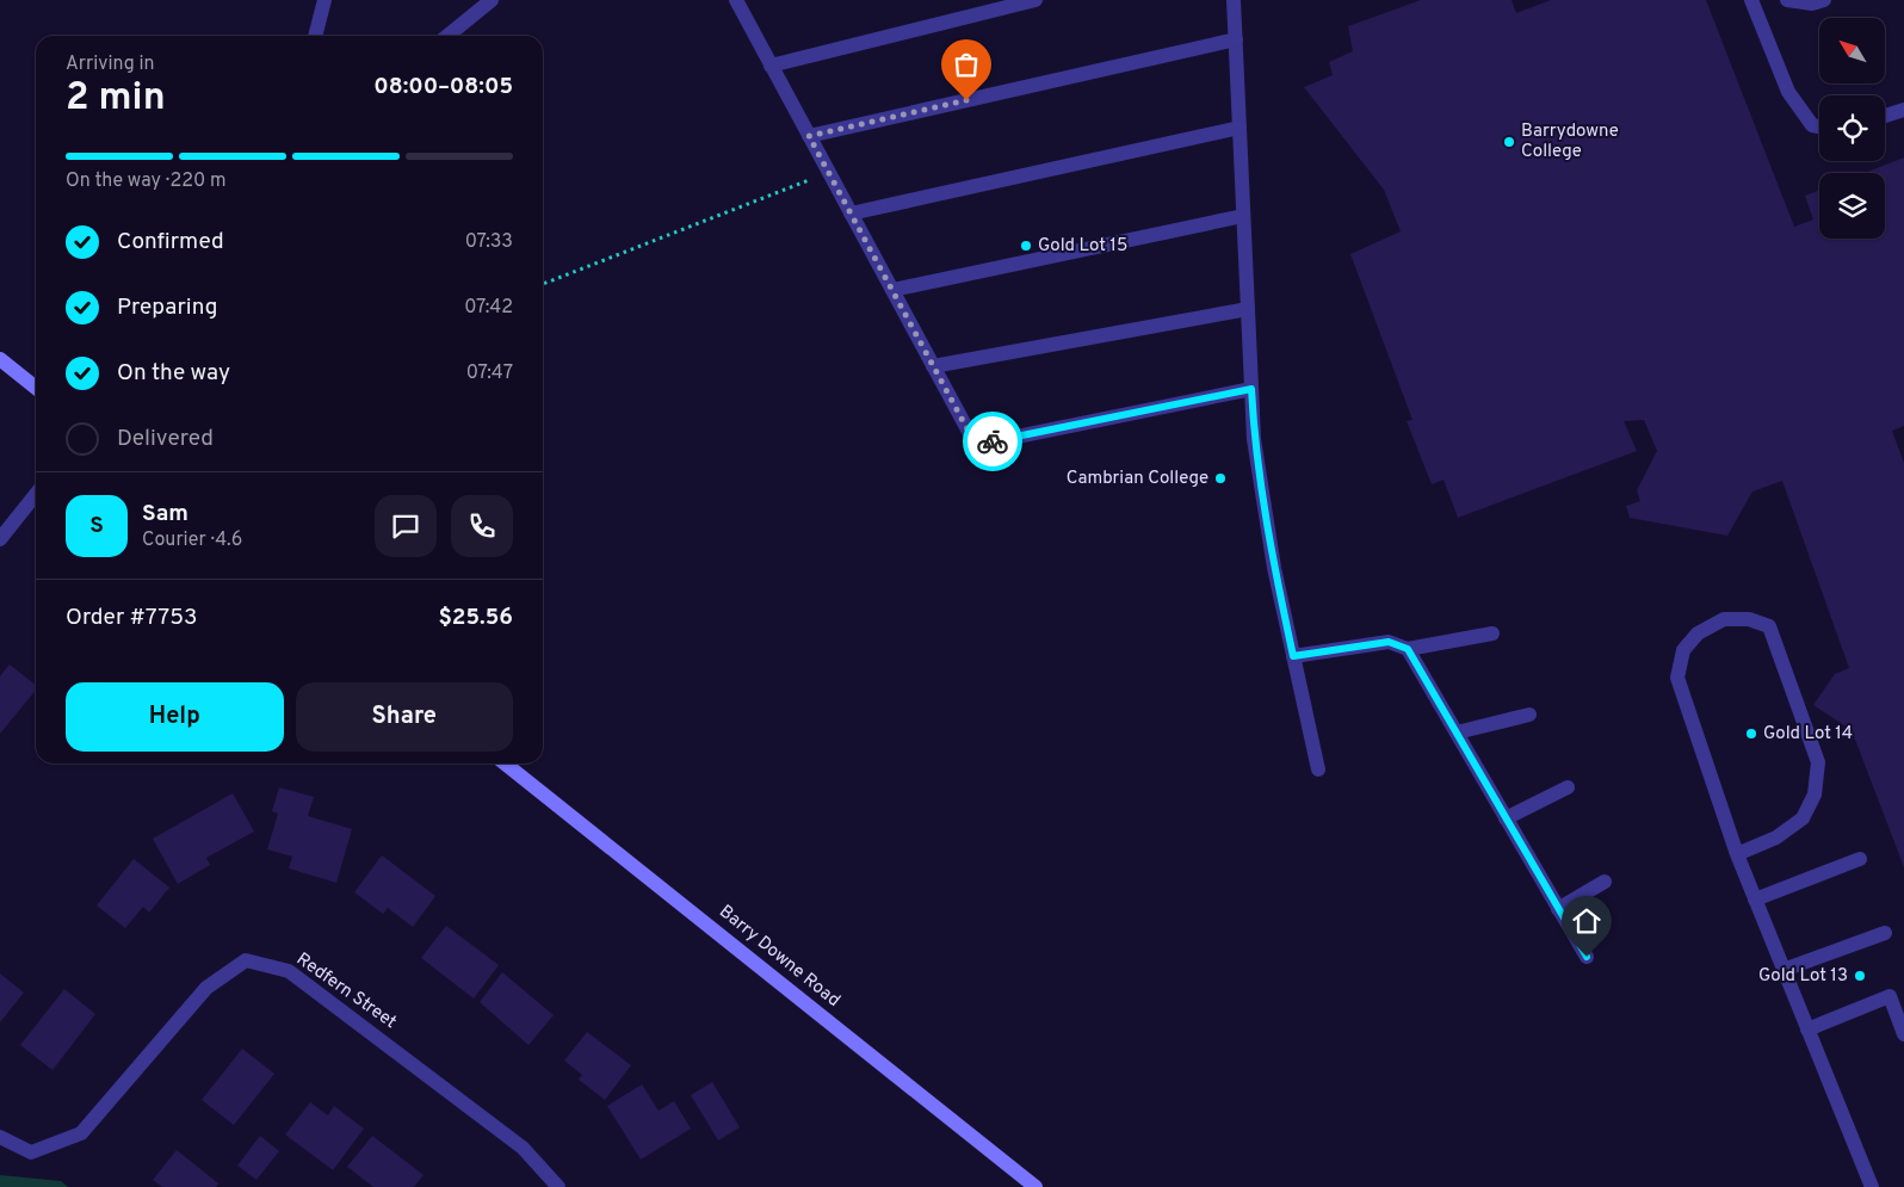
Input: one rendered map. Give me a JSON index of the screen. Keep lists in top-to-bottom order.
{
  "streets": {
    "main road": ["Barry Downe Road"],
    "street": ["Redfern Street"]
  },
  "places": [
    "Barrydowne College",
    "Gold Lot 15",
    "Cambrian College",
    "Gold Lot 14",
    "Gold Lot 13"
  ],
  "north": "top left",
  "page": {
    "heading": ["2 min", "Arriving in", "08:00–08:05"],
    "panel": [
      "Sam",
      "Courier · 4.6",
      "Order #7753",
      "$25.56"
    ],
    "bar": "On the way · 220 m",
    "list": [
      ["Confirmed", "07:33"],
      ["Preparing", "07:42"],
      ["On the way", "07:47"],
      "Delivered"
    ],
    "round": "S",
    "buttons": ["Help", "Share"]
  }
}
